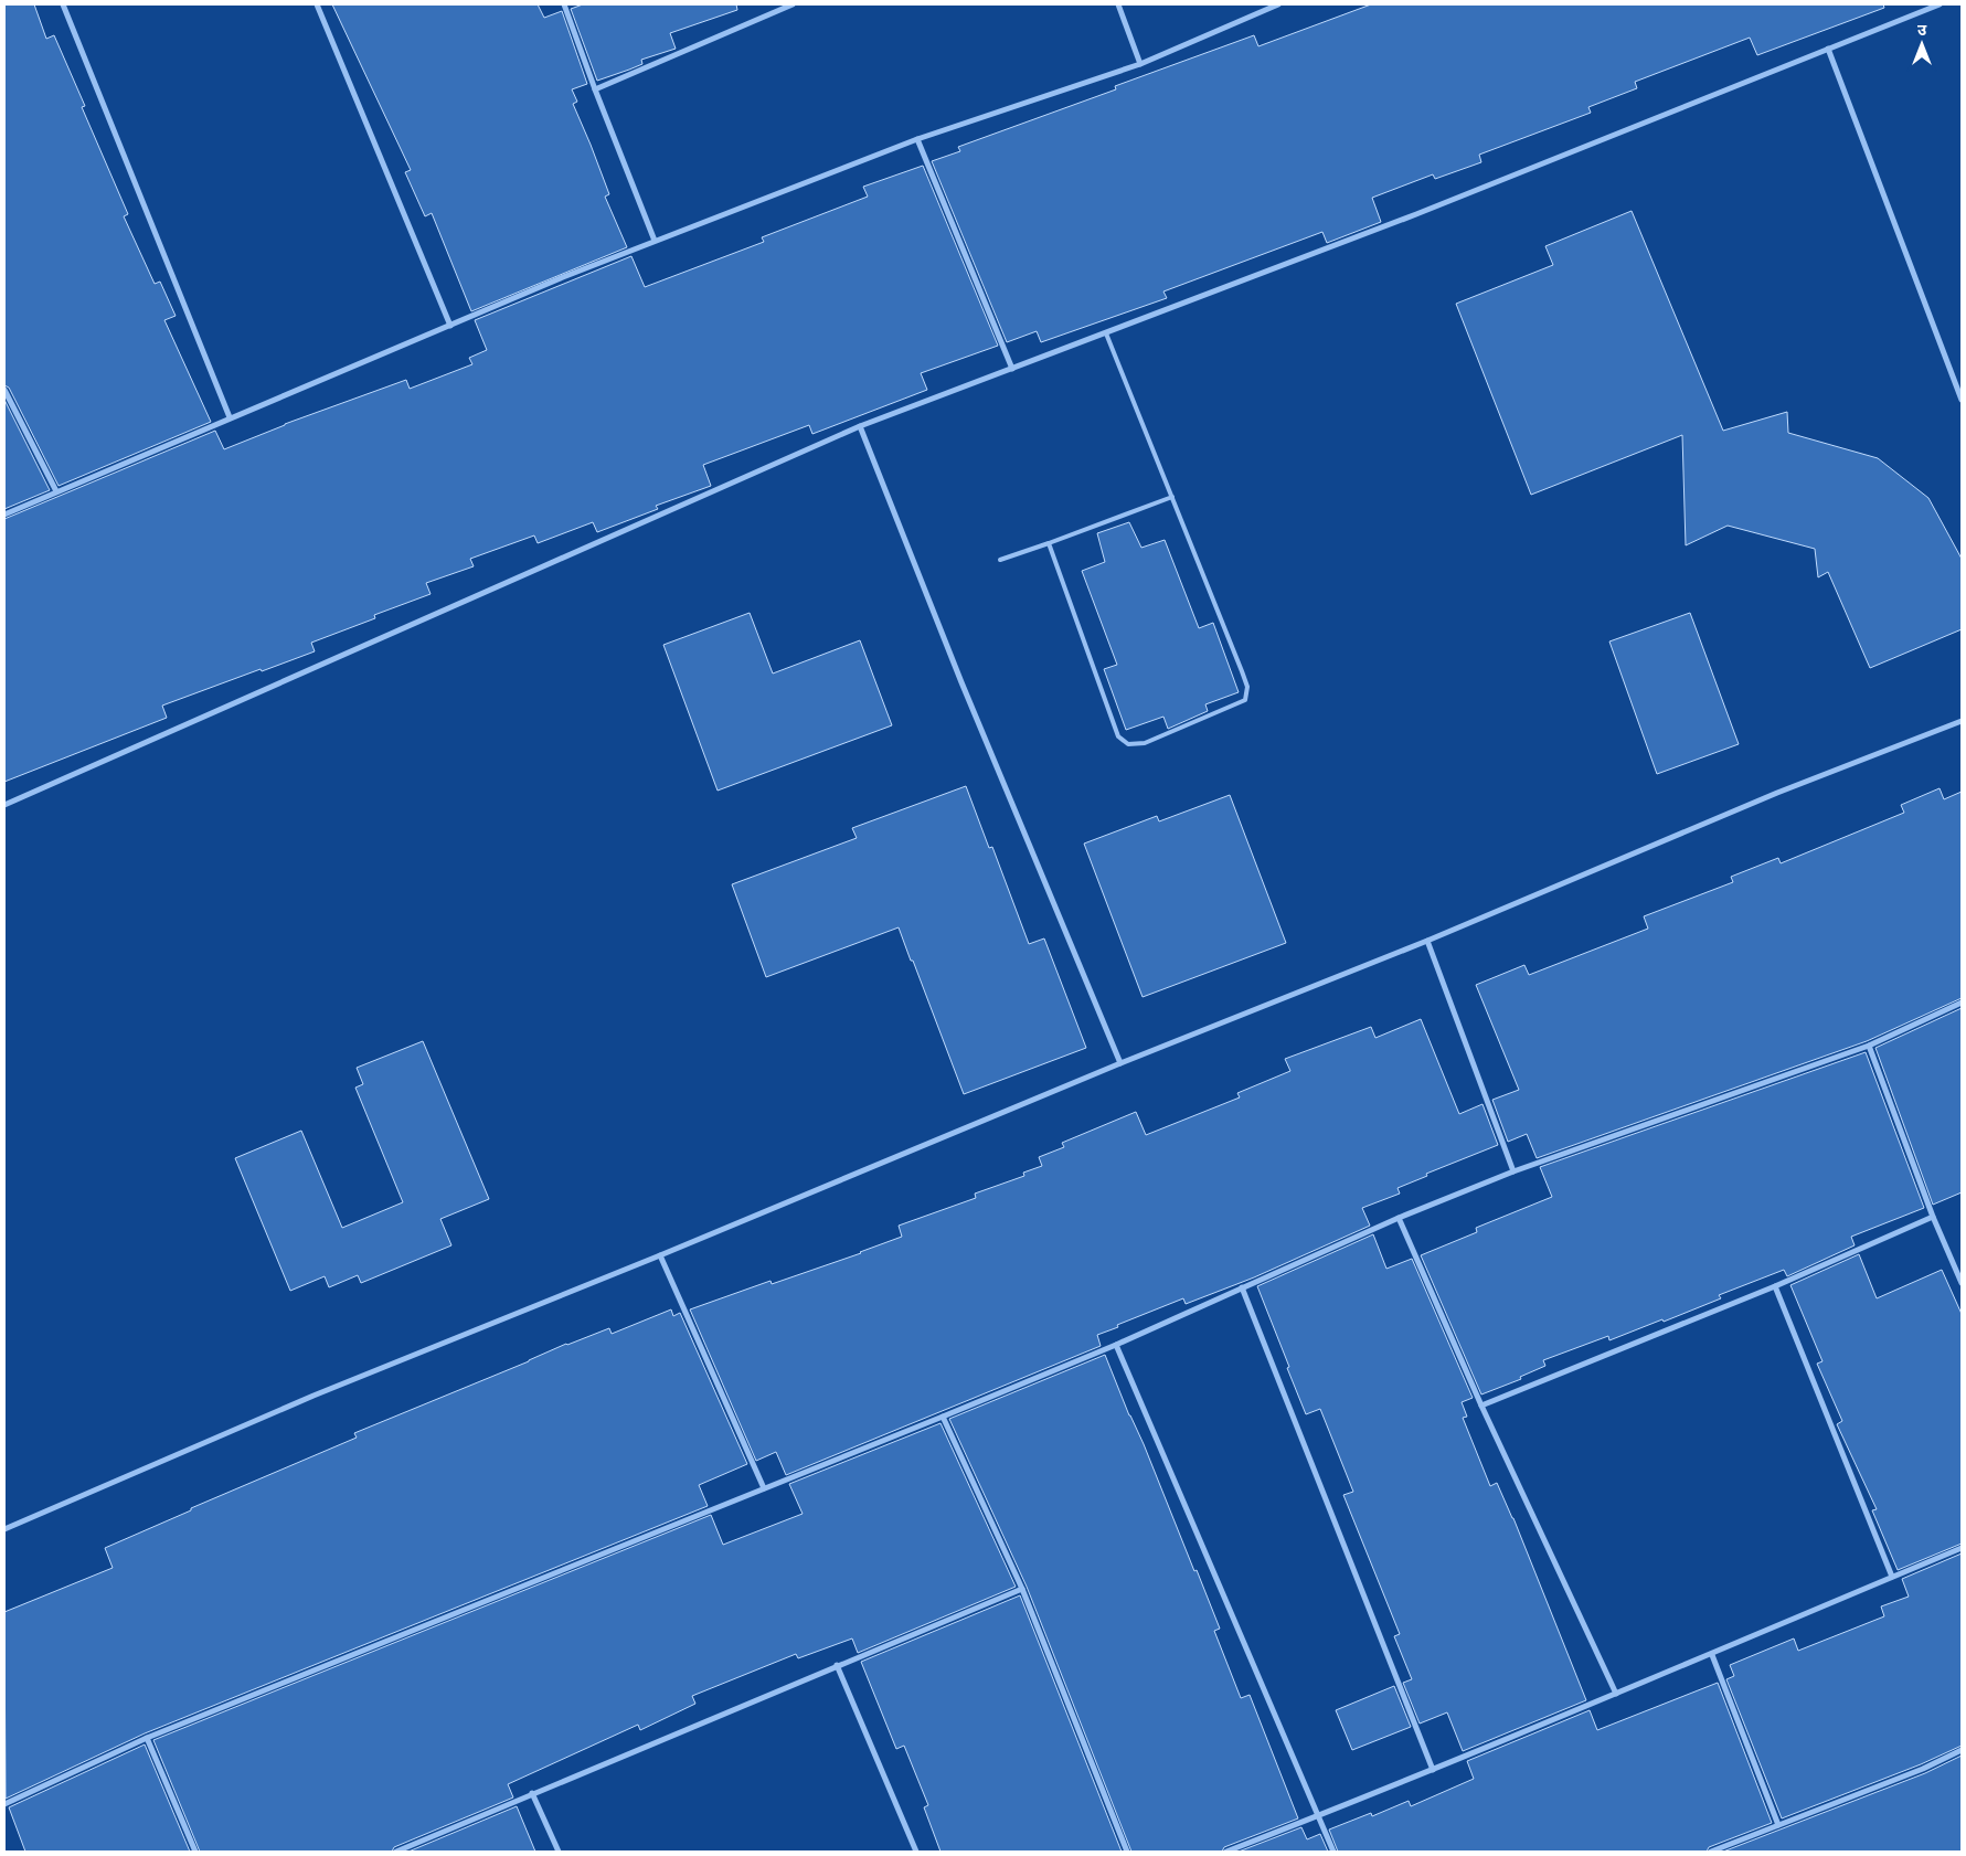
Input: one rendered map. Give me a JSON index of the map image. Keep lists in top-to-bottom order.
{
  "north": "top"
}
